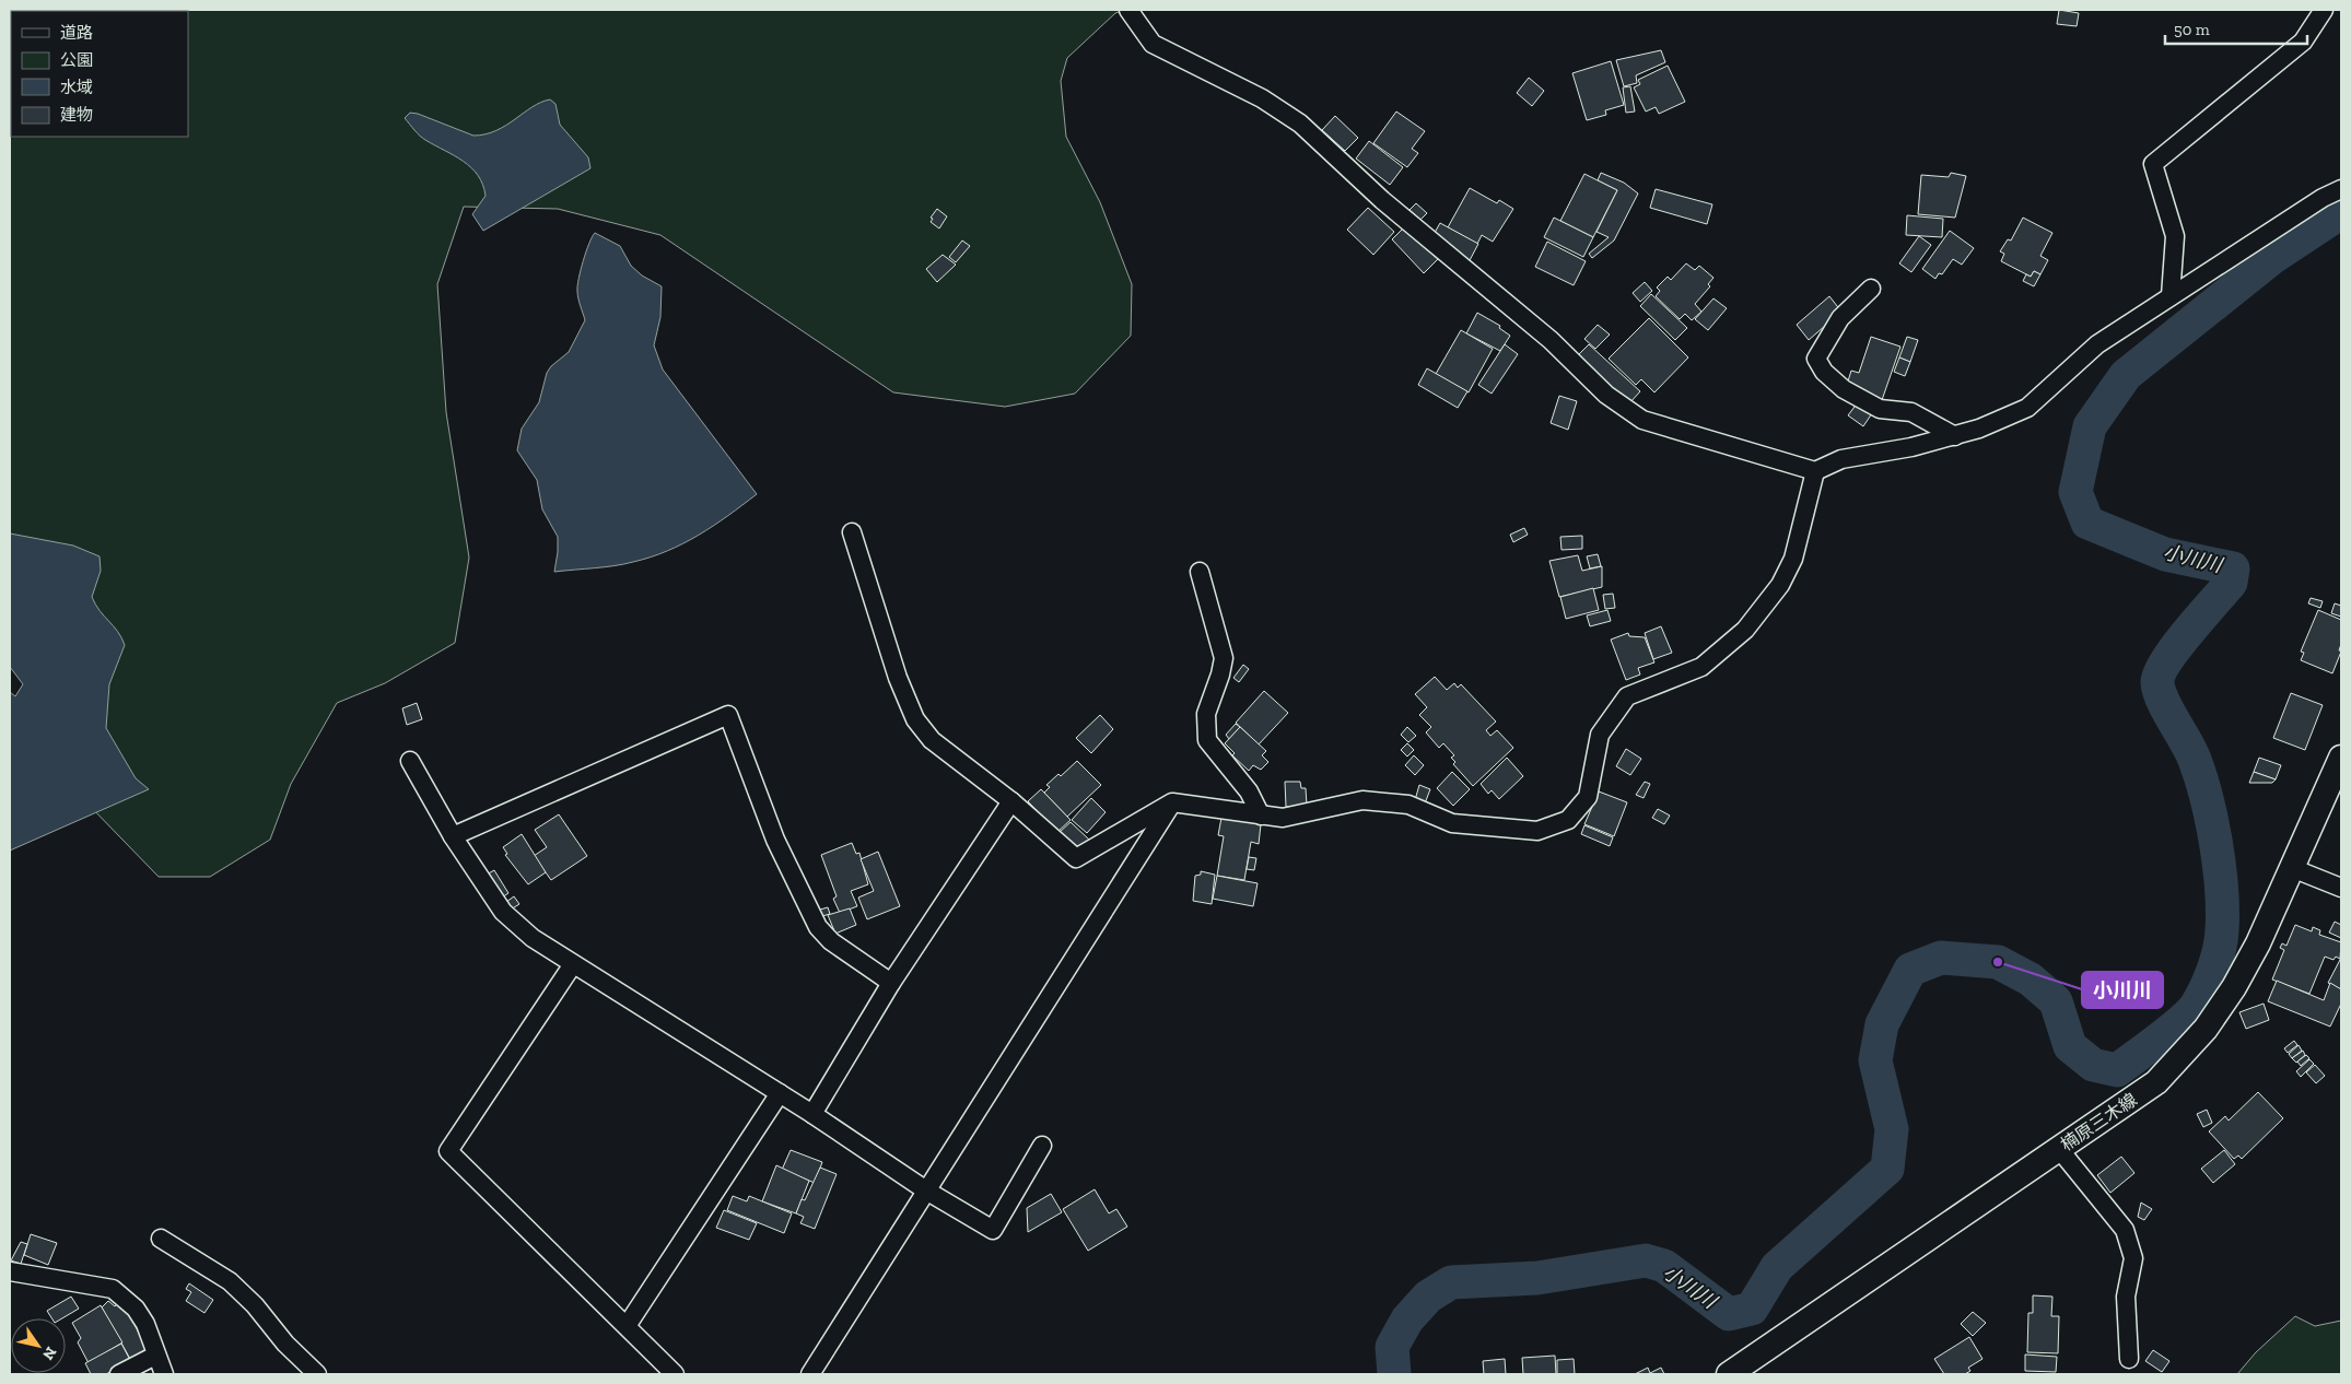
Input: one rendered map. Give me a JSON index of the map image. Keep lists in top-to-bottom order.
{
  "streets": {
    "main road": ["楠原三木線"]
  },
  "water": ["小川川"],
  "places": ["小川川"],
  "legend": [
    "道路",
    "公園",
    "水域",
    "建物"
  ],
  "scale_bar": "50 m",
  "north": "bottom right"
}
